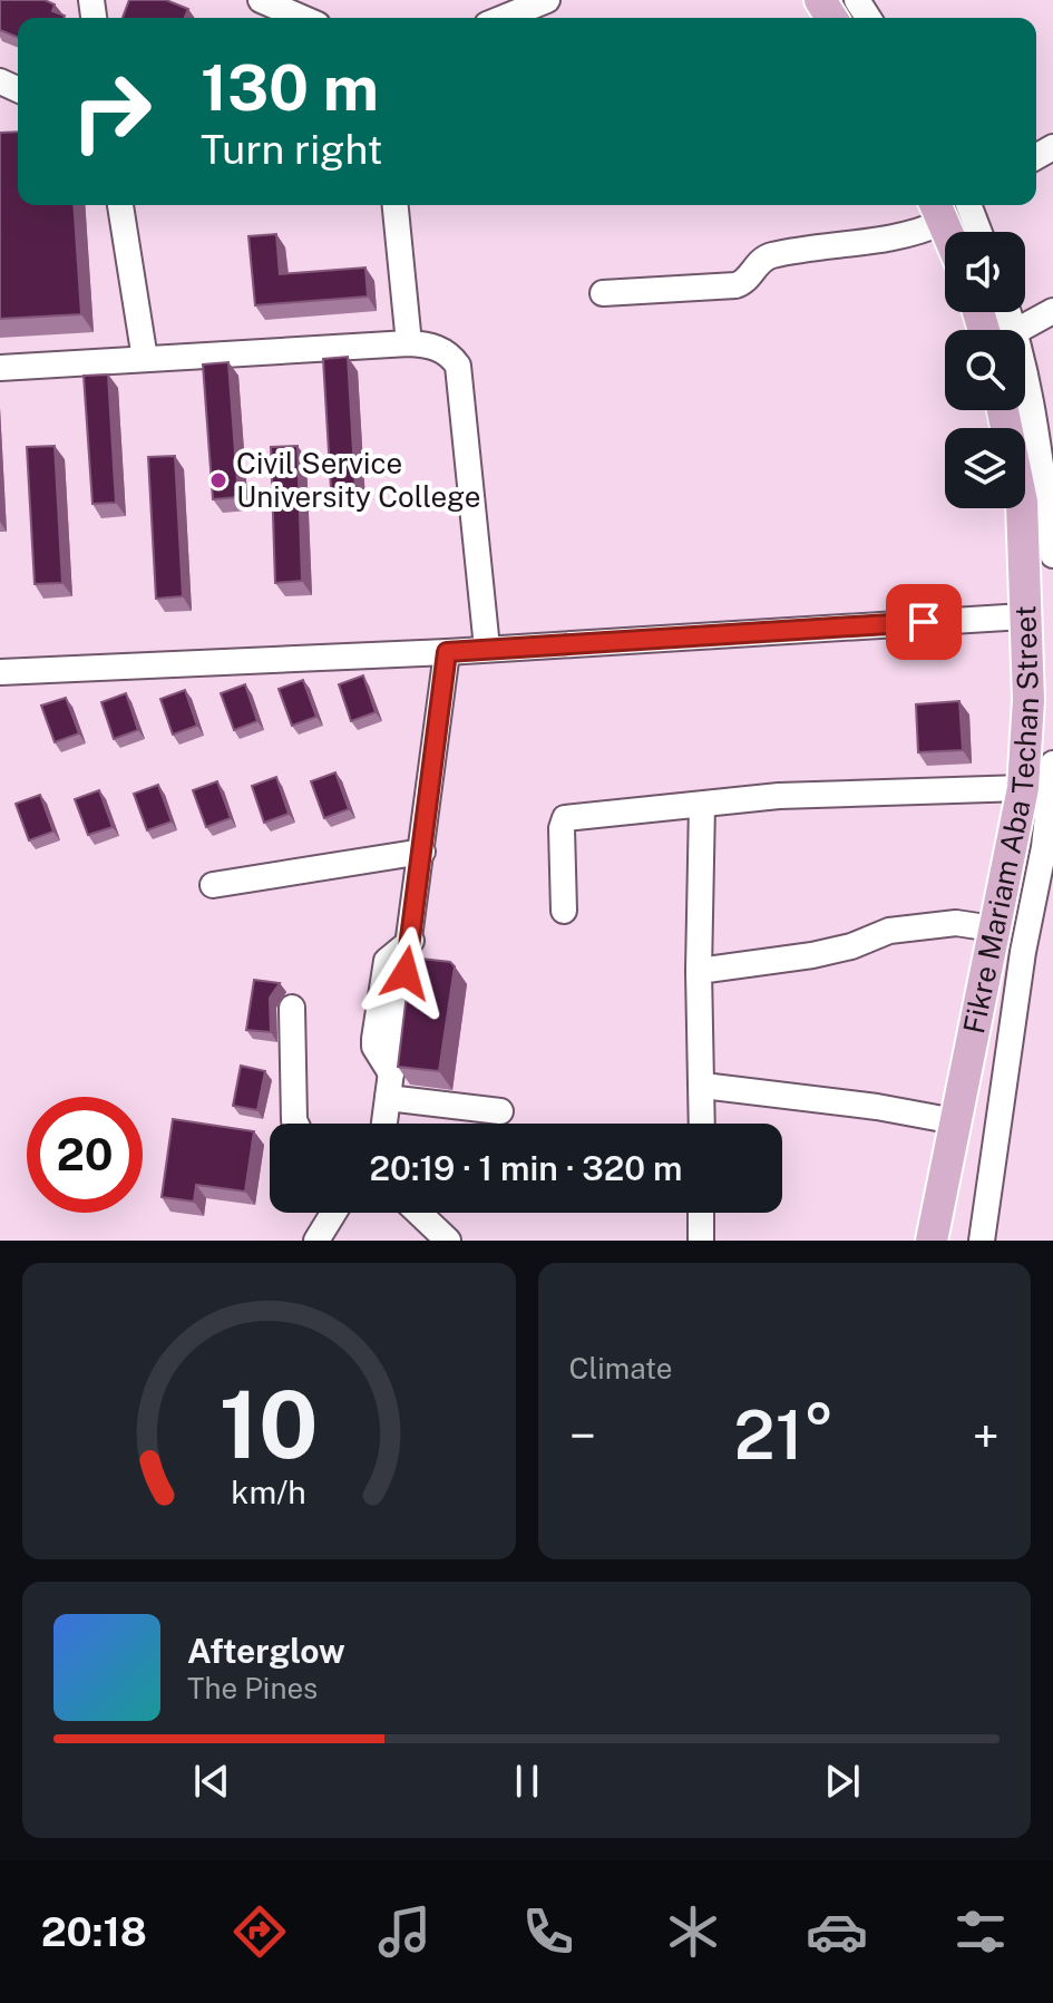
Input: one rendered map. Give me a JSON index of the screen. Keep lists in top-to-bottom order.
{
  "streets": {
    "main road": ["Fikre Mariam Aba Techan Street"]
  },
  "places": ["Civil Service University College"],
  "page": {
    "turn": ["130 m", "Turn right"],
    "limit": "20",
    "trip": "20:19 · 1 min · 320 m",
    "tile": "Climate",
    "heat": ["−", "21°", "+"],
    "song": ["Afterglow", "The Pines"],
    "tabs": "20:18",
    "gauge": ["10", "km/h"]
  }
}
